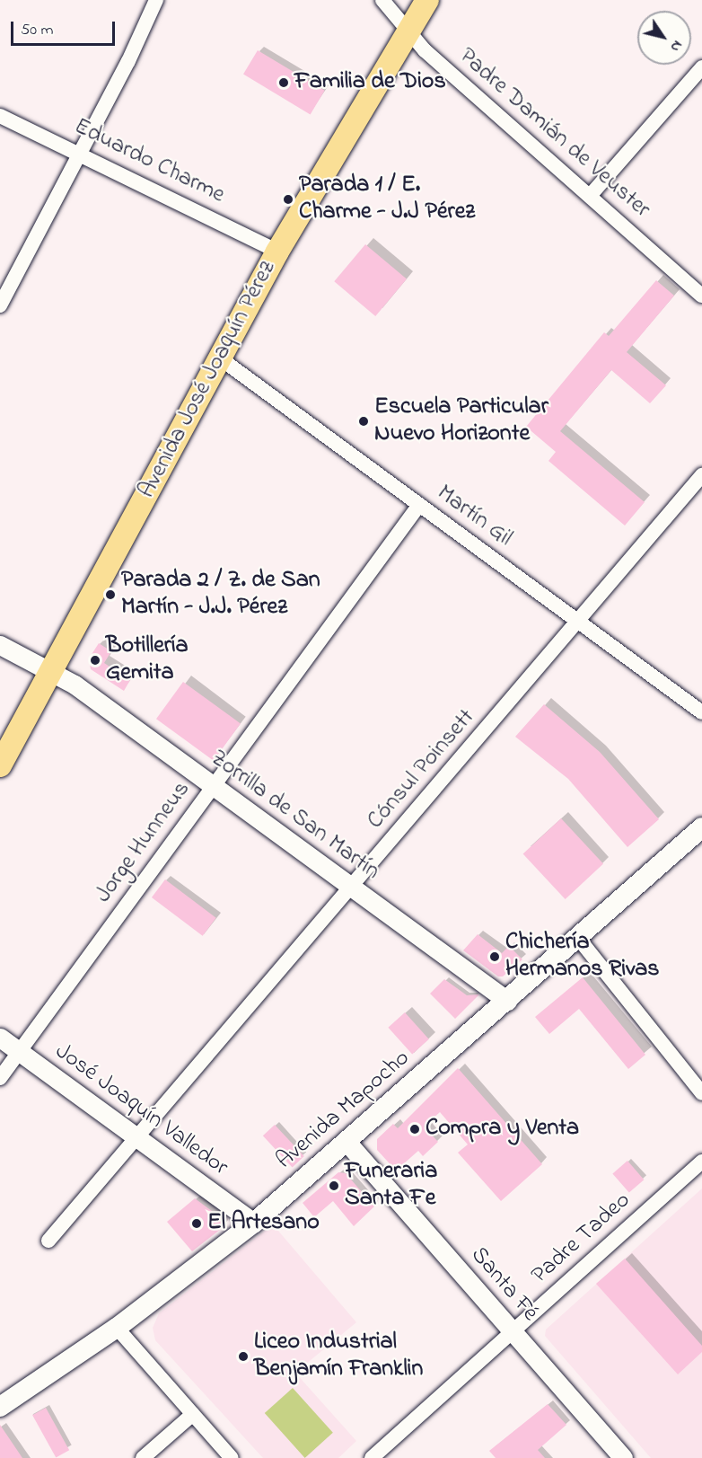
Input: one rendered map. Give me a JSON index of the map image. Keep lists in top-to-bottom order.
{
  "streets": {
    "main road": ["Avenida José Joaquín Pérez", "Avenida Mapocho"],
    "street": [
      "Padre Damián de Veuster",
      "Eduardo Charme",
      "Martín Gil",
      "Cónsul Poinsett",
      "Zorrilla de San Martín",
      "Jorge Hunneus",
      "José Joaquín Valledor",
      "Padre Tadeo",
      "Santa Fé"
    ]
  },
  "crossings": [
    ["Padre Damián de Veuster", "Avenida José Joaquín Pérez"],
    ["Eduardo Charme", "Avenida José Joaquín Pérez"],
    ["Avenida José Joaquín Pérez", "Martín Gil"],
    ["Avenida José Joaquín Pérez", "Zorrilla de San Martín"],
    ["Martín Gil", "Cónsul Poinsett"],
    ["Martín Gil", "Jorge Hunneus"],
    ["Cónsul Poinsett", "Zorrilla de San Martín"],
    ["Cónsul Poinsett", "José Joaquín Valledor"],
    ["Zorrilla de San Martín", "Jorge Hunneus"],
    ["Zorrilla de San Martín", "Avenida Mapocho"],
    ["Jorge Hunneus", "José Joaquín Valledor"],
    ["José Joaquín Valledor", "Avenida Mapocho"],
    ["Avenida Mapocho", "Santa Fé"],
    ["Padre Tadeo", "Santa Fé"]
  ],
  "places": [
    "Familia de Dios",
    "Parada 1 / E. Charme - J.J Pérez",
    "Escuela Particular Nuevo Horizonte",
    "Parada 2 / Z. de San Martín - J.J. Pérez",
    "Botillería Gemita",
    "Chichería Hermanos Rivas",
    "Compra y Venta",
    "Funeraria Santa Fe",
    "El Artesano",
    "Liceo Industrial Benjamín Franklin"
  ],
  "scale_bar": "50 m",
  "north": "bottom right"
}
